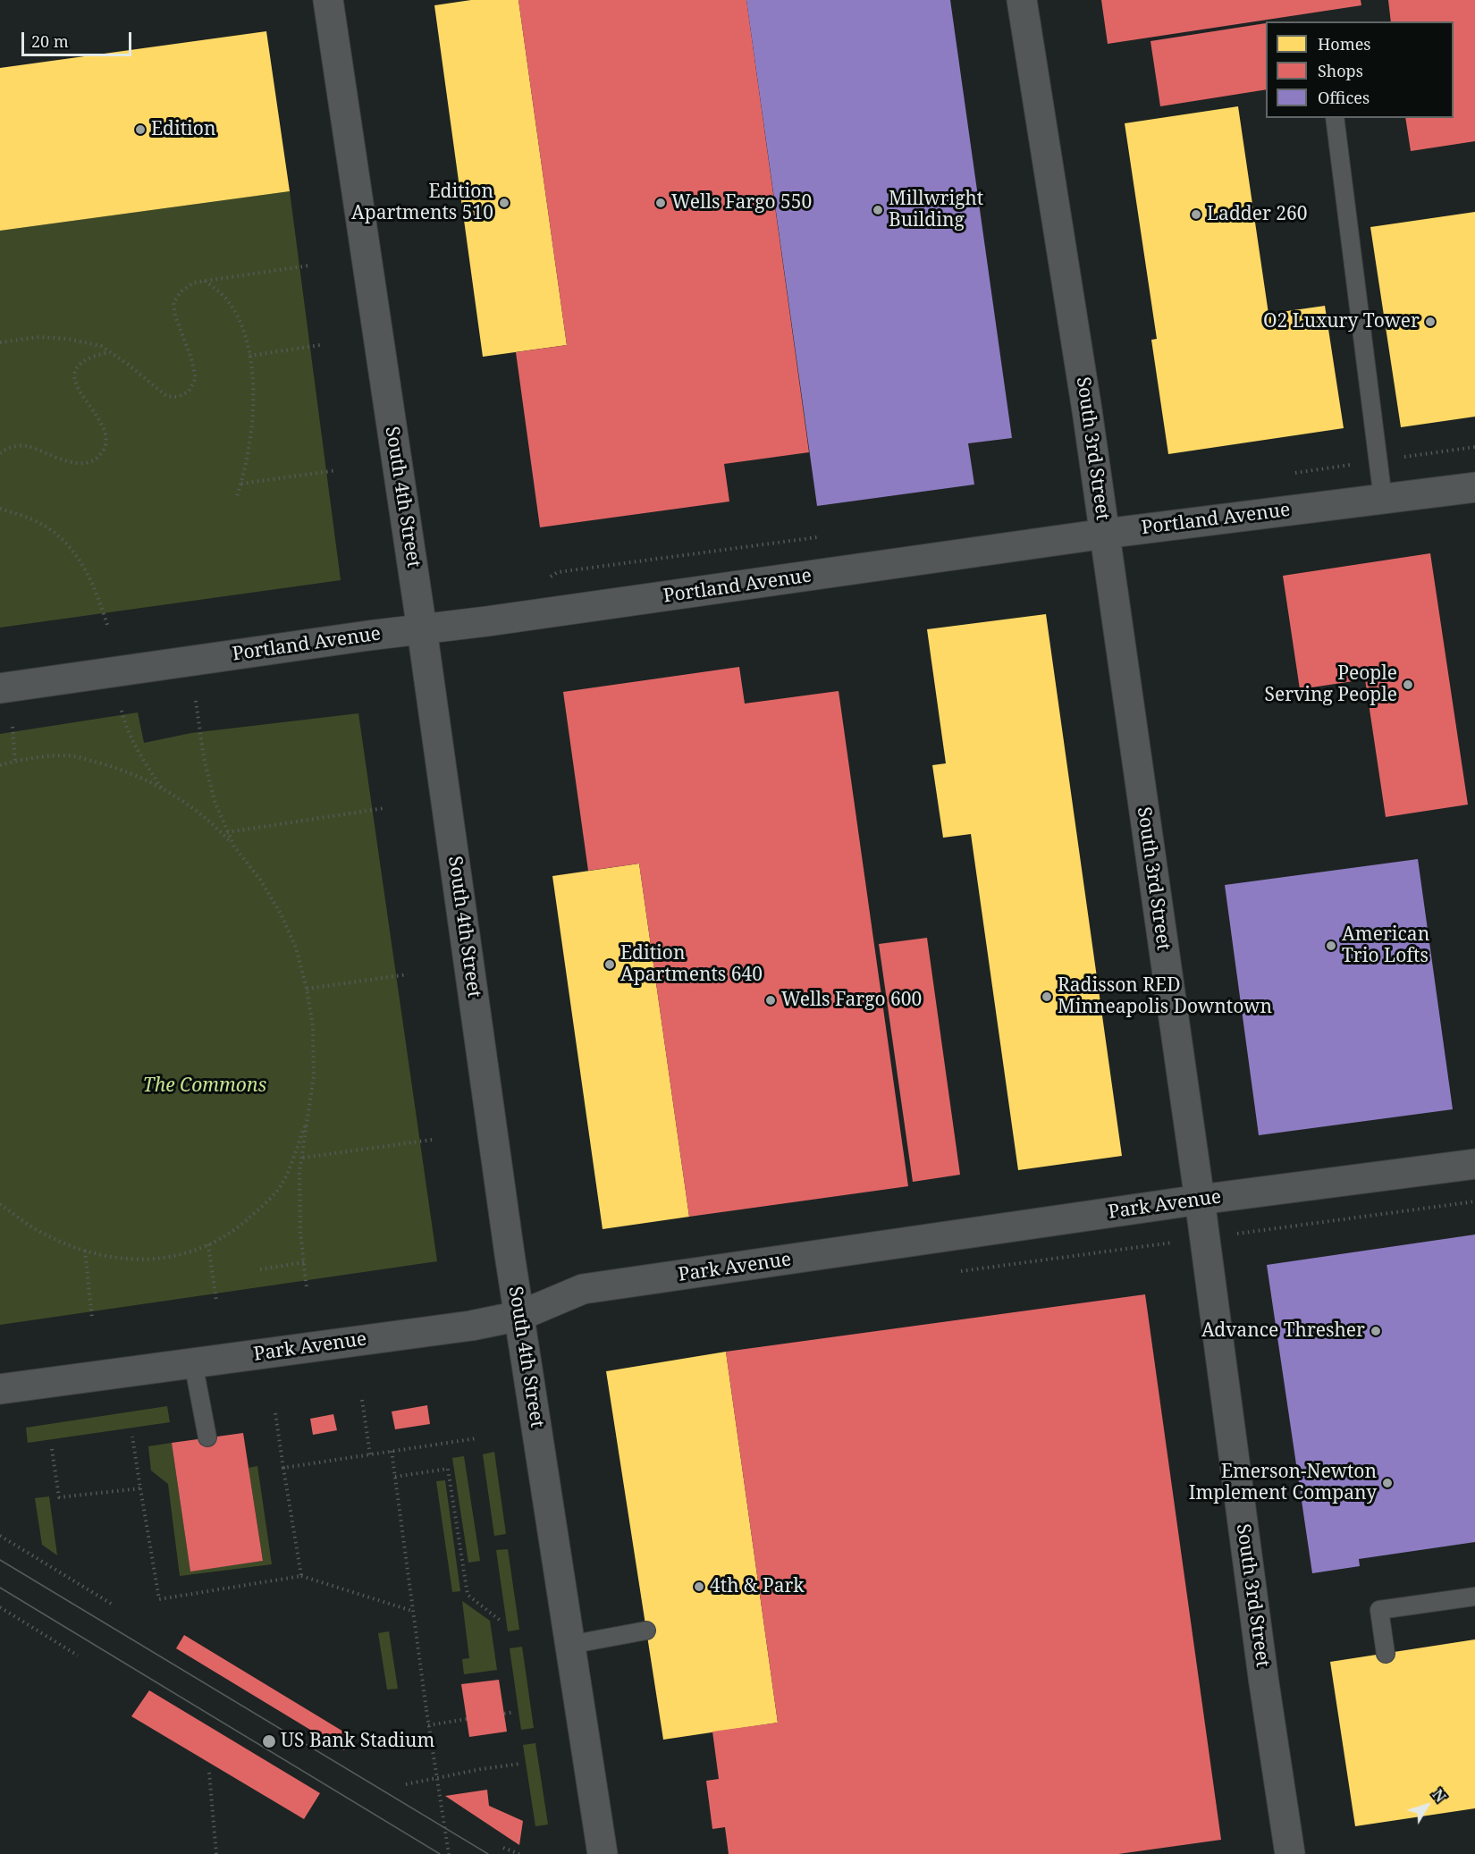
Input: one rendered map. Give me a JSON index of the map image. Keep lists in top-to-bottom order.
{
  "streets": {
    "main road": [
      "South 3rd Street",
      "South 4th Street",
      "Portland Avenue",
      "Park Avenue"
    ]
  },
  "crossings": [
    ["South 3rd Street", "Portland Avenue"],
    ["South 3rd Street", "Park Avenue"],
    ["South 4th Street", "Portland Avenue"],
    ["South 4th Street", "Park Avenue"]
  ],
  "parks": ["The Commons"],
  "places": [
    "Edition",
    "Edition Apartments 510",
    "Wells Fargo 550",
    "Millwright Building",
    "Ladder 260",
    "O2 Luxury Tower",
    "People Serving People",
    "American Trio Lofts",
    "Edition Apartments 640",
    "Radisson RED Minneapolis Downtown",
    "Wells Fargo 600",
    "Advance Thresher",
    "Emerson-Newton Implement Company",
    "4th & Park",
    "US Bank Stadium"
  ],
  "legend": ["Homes", "Shops", "Offices"],
  "scale_bar": "20 m",
  "north": "top right"
}
